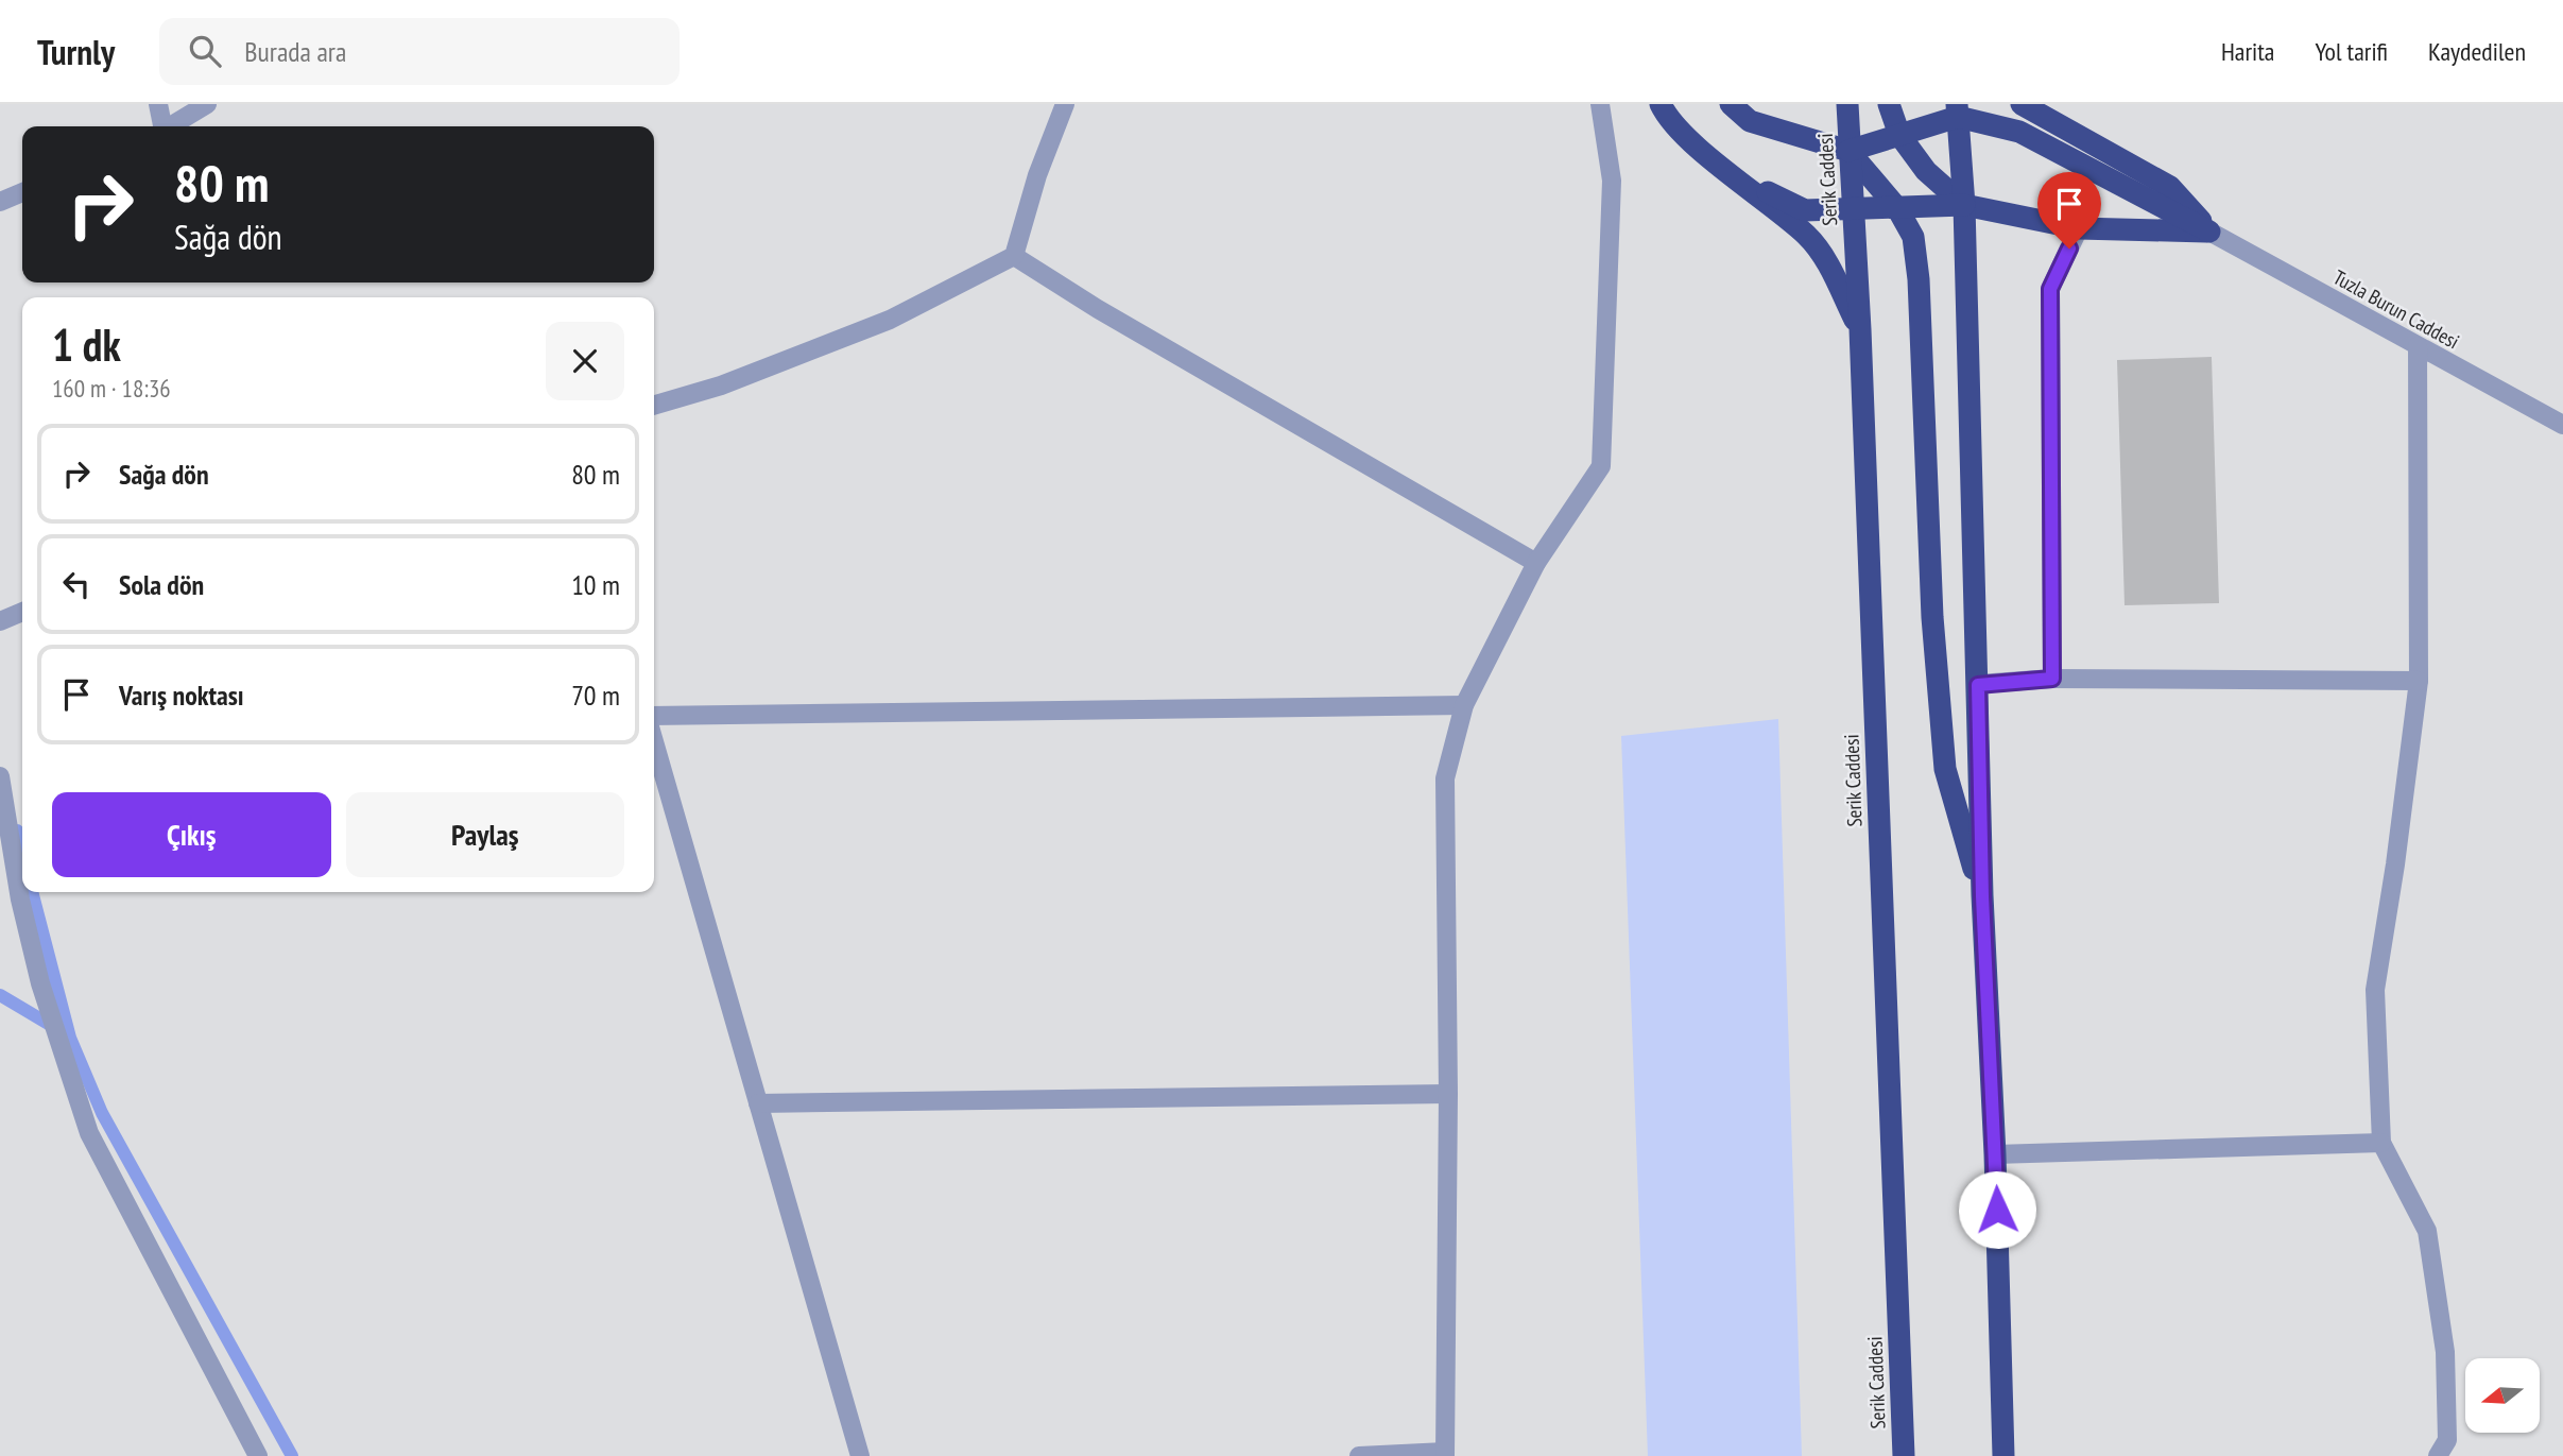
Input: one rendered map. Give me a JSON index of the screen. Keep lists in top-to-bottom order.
{
  "streets": {
    "highway": ["Serik Caddesi"],
    "street": ["Tuzla Burun Caddesi"]
  },
  "north": "left",
  "page": {
    "header": "Turnly",
    "search": "Burada ara",
    "nav": ["Harita", "Yol tarifi", "Kaydedilen"],
    "turn": ["80 m", "Sağa dön"],
    "heading": ["1 dk", "160 m · 18:36"],
    "list": [
      {
        "name": "Sağa dön",
        "value": "80 m"
      },
      {
        "name": "Sola dön",
        "value": "10 m"
      },
      {
        "name": "Varış noktası",
        "value": "70 m"
      }
    ],
    "buttons": ["Çıkış", "Paylaş"]
  }
}
